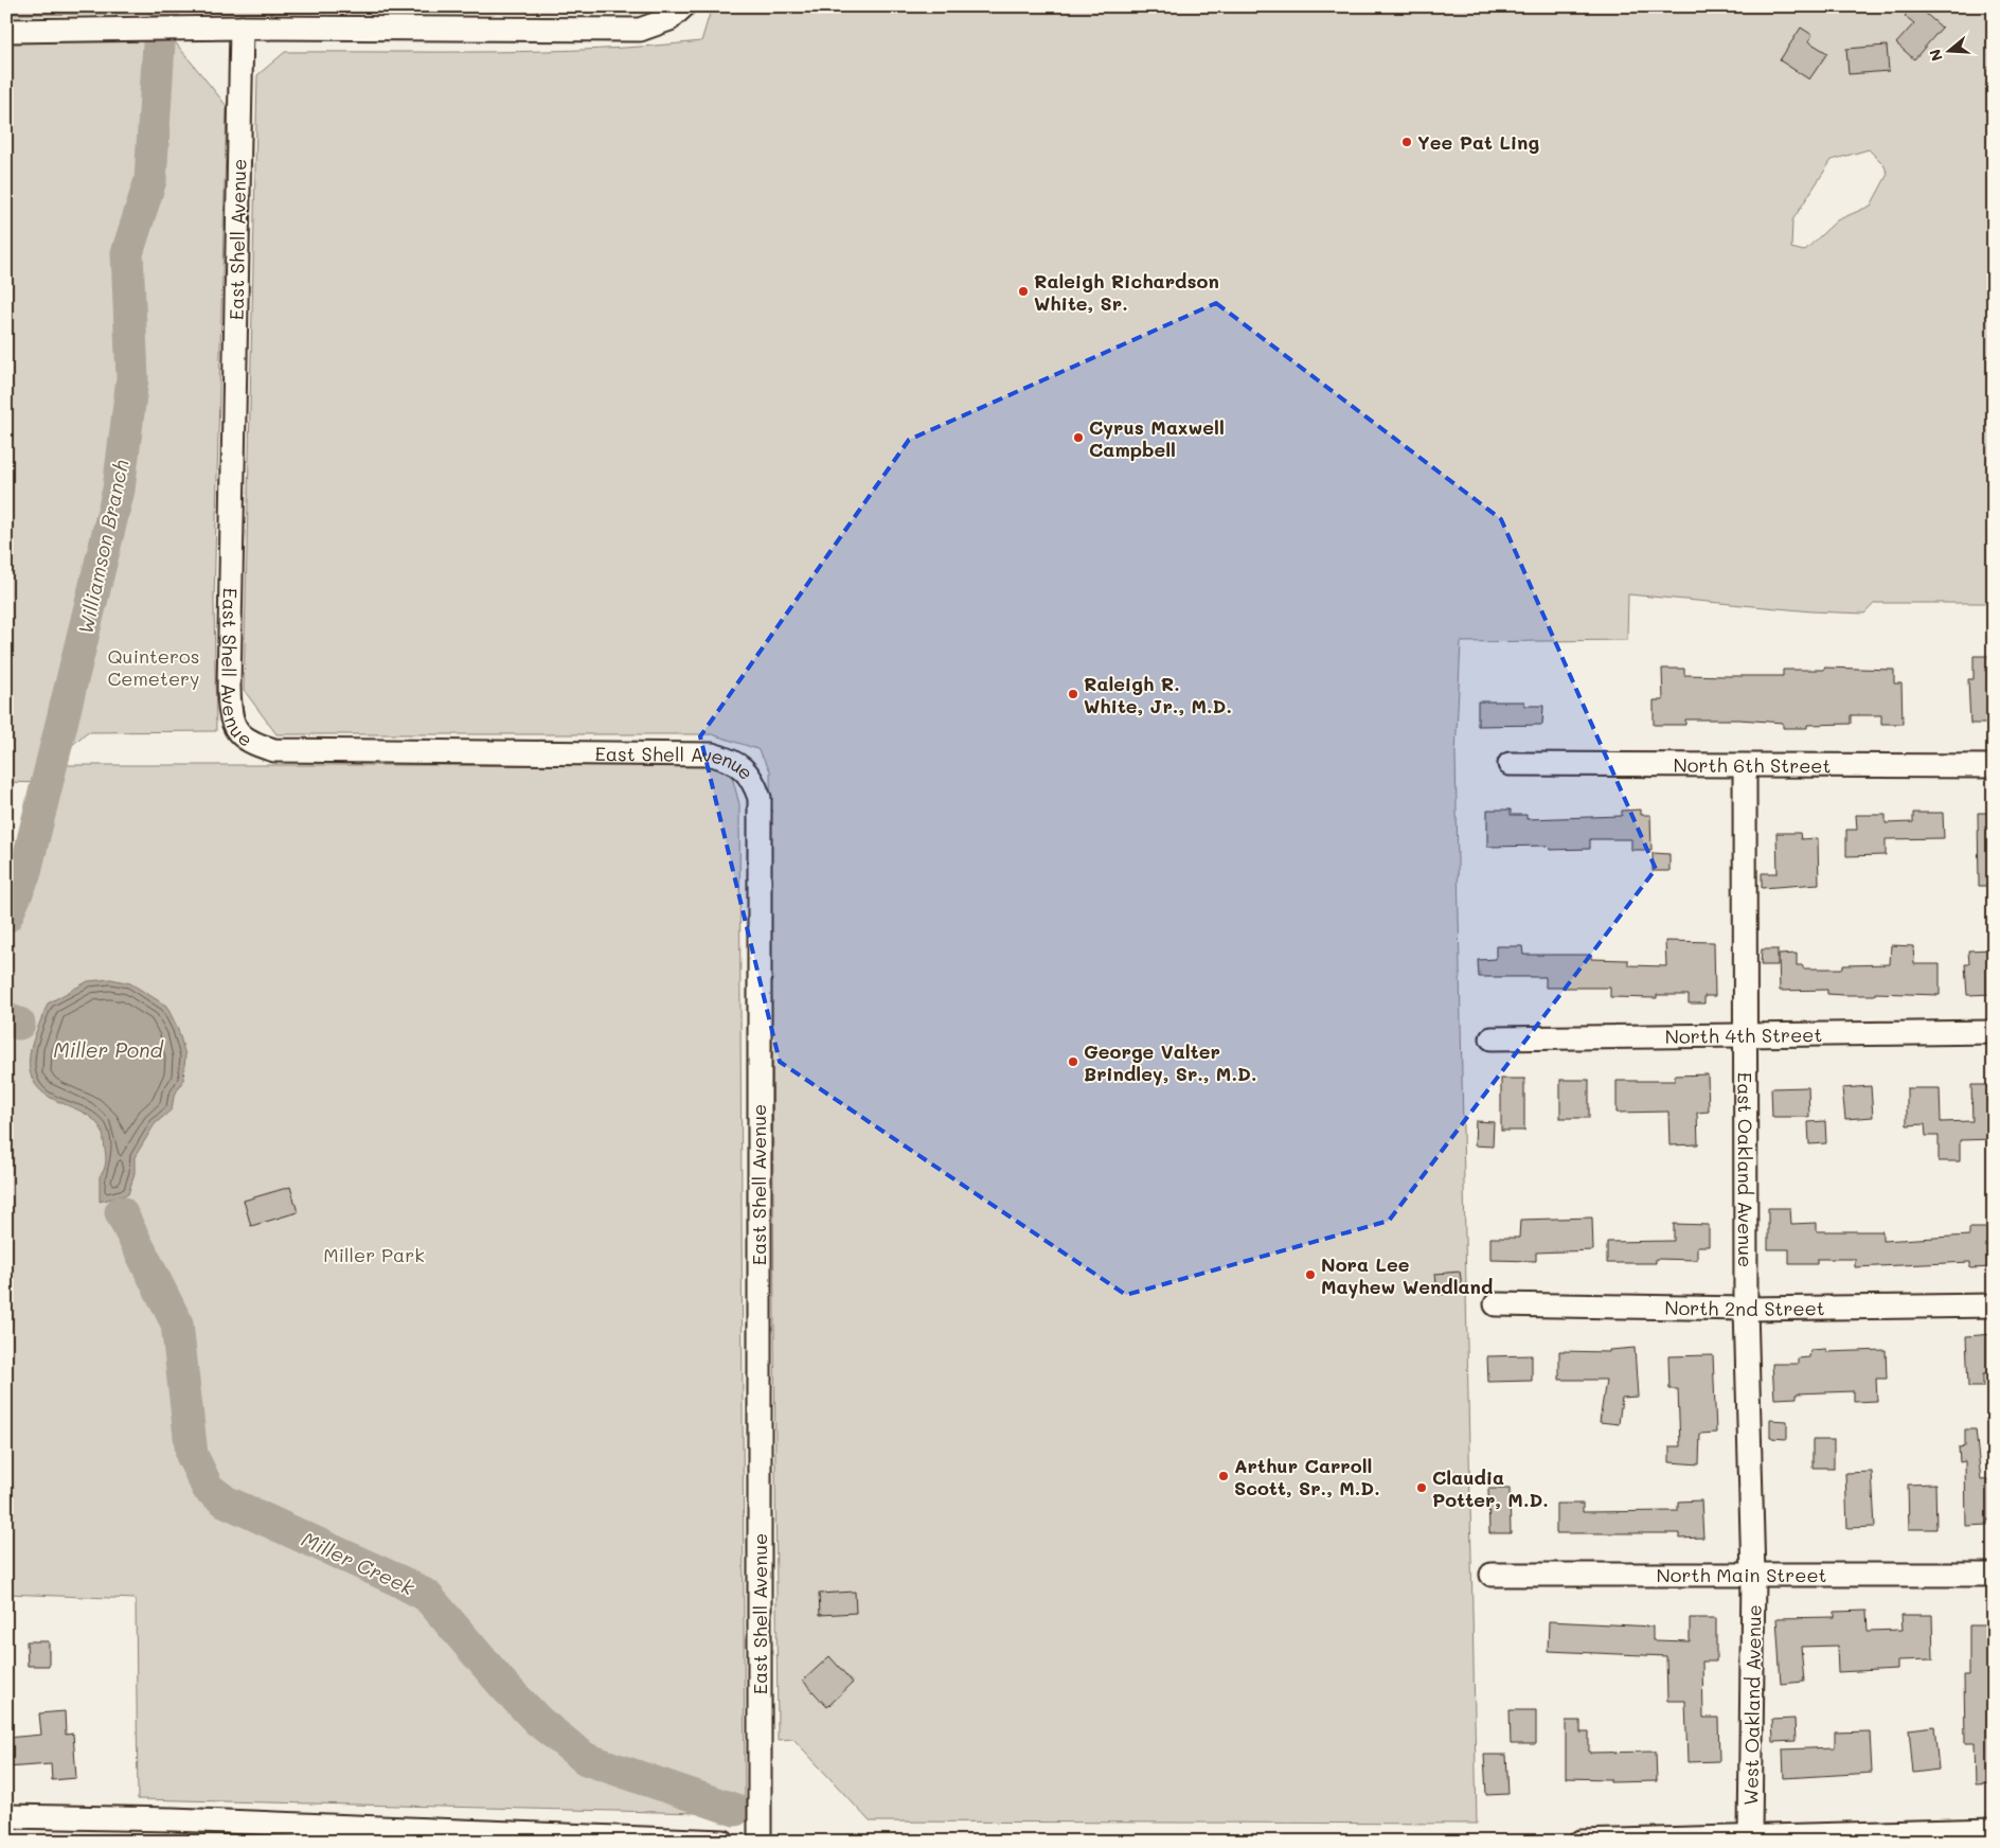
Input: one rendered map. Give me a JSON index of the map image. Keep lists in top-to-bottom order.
{
  "streets": {
    "street": [
      "East Shell Avenue",
      "North 6th Street",
      "North 4th Street",
      "East Oakland Avenue",
      "North 2nd Street",
      "North Main Street",
      "West Oakland Avenue"
    ]
  },
  "crossings": [
    ["North 6th Street", "East Oakland Avenue"],
    ["North 4th Street", "East Oakland Avenue"],
    ["East Oakland Avenue", "North 2nd Street"],
    ["East Oakland Avenue", "North Main Street"],
    ["East Oakland Avenue", "West Oakland Avenue"],
    ["North Main Street", "West Oakland Avenue"]
  ],
  "water": ["Williamson Branch", "Miller Pond", "Miller Creek"],
  "parks": ["Quinteros Cemetery", "Miller Park"],
  "places": [
    "Yee Pat Ling",
    "Raleigh Richardson White, Sr.",
    "Cyrus Maxwell Campbell",
    "Raleigh R. White, Jr., M.D.",
    "George Valter Brindley, Sr., M.D.",
    "Nora Lee Mayhew Wendland",
    "Arthur Carroll Scott, Sr., M.D.",
    "Claudia Potter, M.D."
  ],
  "north": "left"
}
